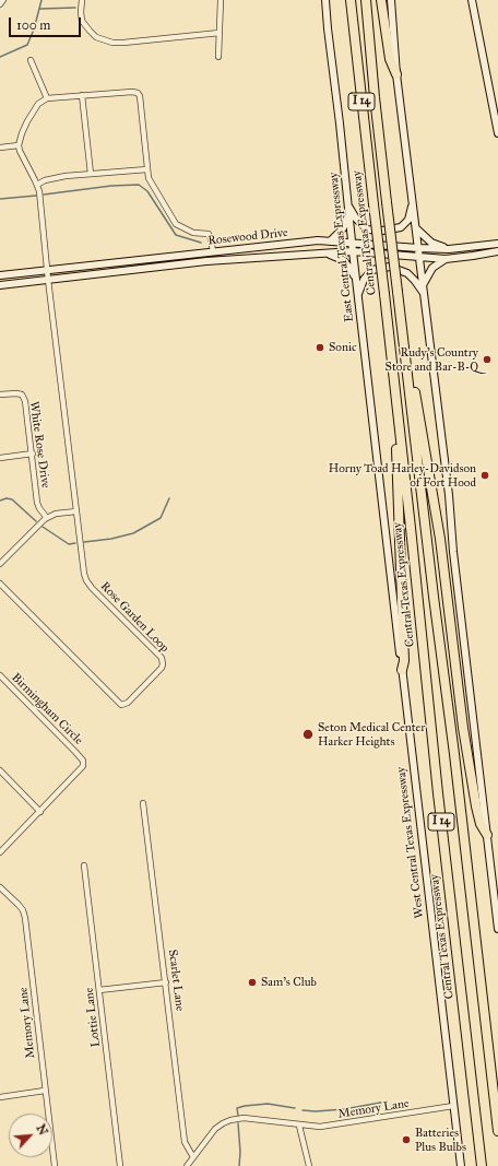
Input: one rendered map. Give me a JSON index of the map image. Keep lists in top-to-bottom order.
{
  "streets": {
    "highway": ["I 14", "Central Texas Expressway"],
    "main road": ["Rosewood Drive", "East Central Texas Expressway", "West Central Texas Expressway"],
    "street": [
      "White Rose Drive",
      "Rose Garden Loop",
      "Birmingham Circle",
      "Scarlet Lane",
      "Lottie Lane",
      "Memory Lane"
    ]
  },
  "crossings": [
    ["Rosewood Drive", "East Central Texas Expressway"],
    ["Rosewood Drive", "Rose Garden Loop"],
    ["East Central Texas Expressway", "West Central Texas Expressway"],
    ["West Central Texas Expressway", "Memory Lane"],
    ["Scarlet Lane", "Memory Lane"]
  ],
  "places": [
    "Sonic",
    "Rudy's Country Store and Bar-B-Q",
    "Horny Toad Harley-Davidson of Fort Hood",
    "Seton Medical Center Harker Heights",
    "Sam's Club",
    "Batteries Plus Bulbs"
  ],
  "scale_bar": "100 m",
  "north": "top right"
}
